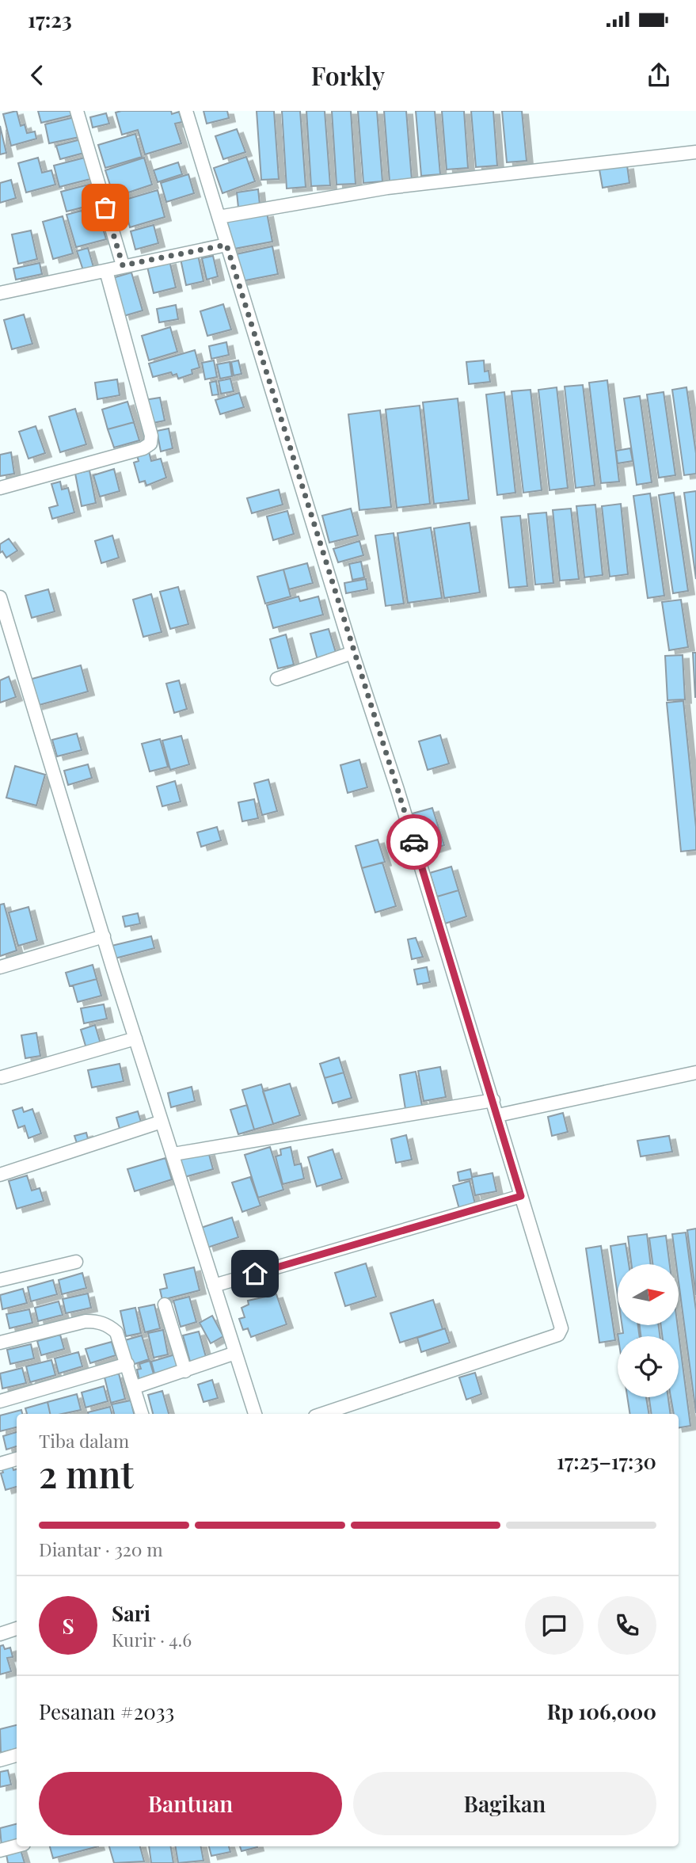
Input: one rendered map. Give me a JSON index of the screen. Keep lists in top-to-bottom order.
{
  "north": "right",
  "page": {
    "status": "17:23",
    "header": "Forkly",
    "heading": ["2 mnt", "Tiba dalam", "17:25–17:30"],
    "panel": [
      "Sari",
      "Kurir · 4.6",
      "Pesanan #2033",
      "Rp 106,000"
    ],
    "bar": "Diantar · 320 m",
    "round": "S",
    "buttons": ["Bantuan", "Bagikan"]
  }
}
